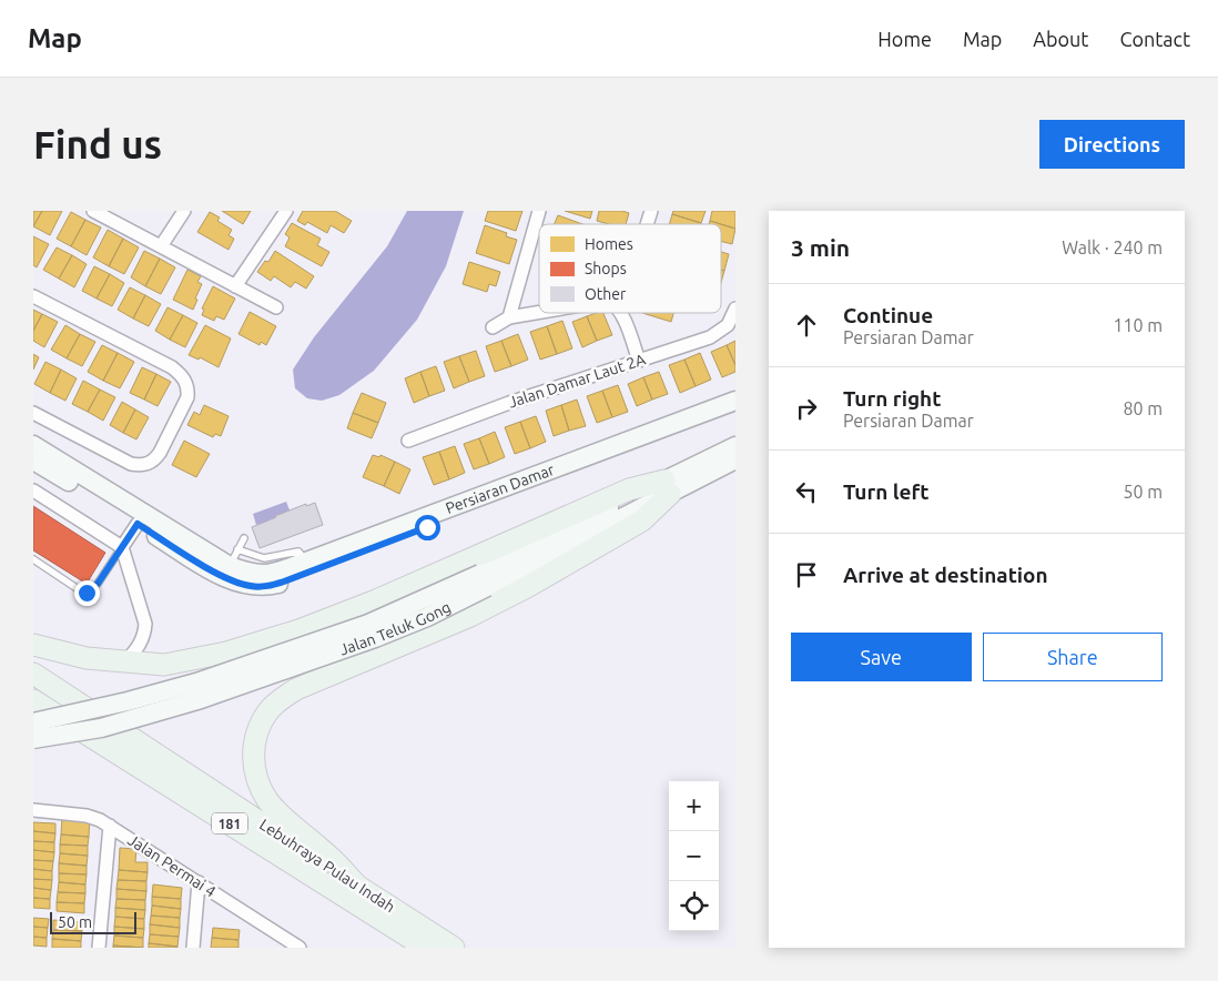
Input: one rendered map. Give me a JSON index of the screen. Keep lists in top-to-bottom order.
{
  "streets": {
    "main road": ["181", "Lebuhraya Pulau Indah"],
    "street": [
      "Jalan Damar Laut 2A",
      "Persiaran Damar",
      "Jalan Teluk Gong",
      "Jalan Permai 4"
    ]
  },
  "legend": ["Homes", "Shops", "Other"],
  "scale_bar": "50 m",
  "page": {
    "header": "Map",
    "nav": [
      "Home",
      "Map",
      "About",
      "Contact"
    ],
    "buttons": [
      "Directions",
      ["Save", "Share"]
    ],
    "title": "Find us",
    "heading": ["3 min", "Walk · 240 m"],
    "list": [
      ["Continue", "Persiaran Damar", "110 m"],
      ["Turn right", "Persiaran Damar", "80 m"],
      ["Turn left", "50 m"],
      "Arrive at destination"
    ],
    "map_buttons": ["+", "−"],
    "scale": "50 m"
  }
}
